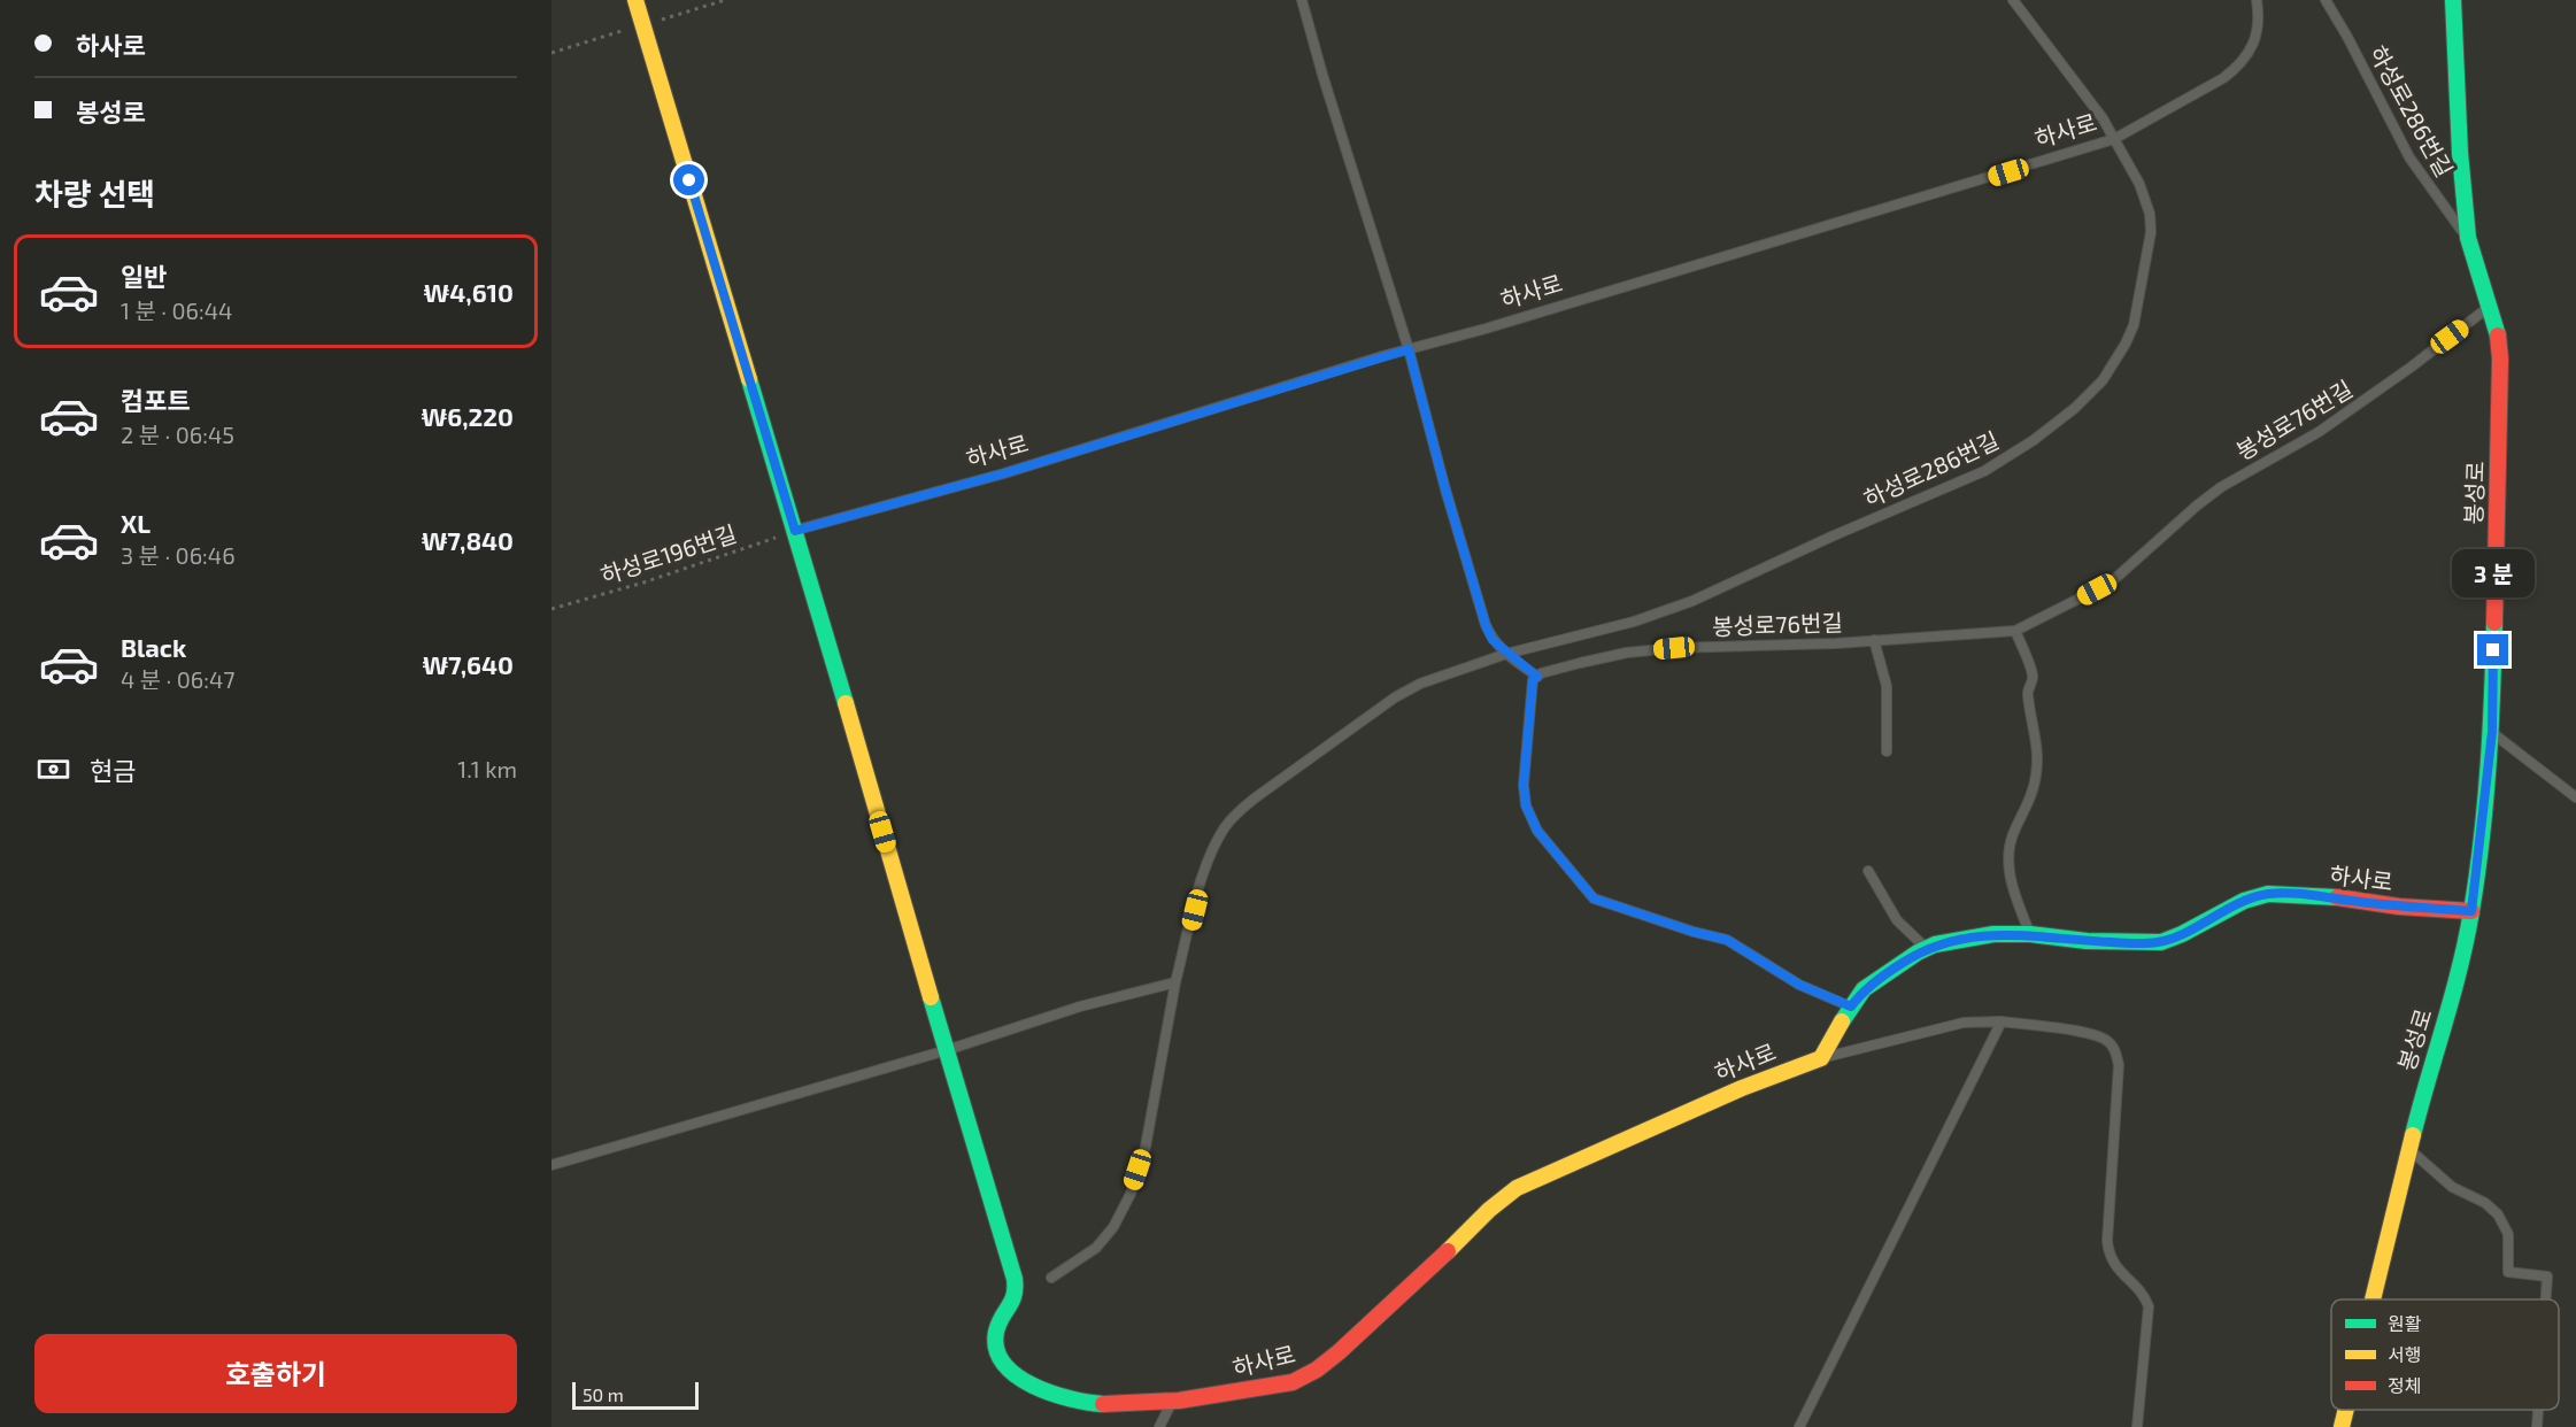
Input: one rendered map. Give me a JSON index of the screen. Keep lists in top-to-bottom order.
{
  "streets": {
    "street": ["하사로", "봉성로"],
    "lane": ["하성로286번길", "봉성로76번길"],
    "path": ["하성로196번길"]
  },
  "crossings": [
    ["하성로286번길", "하사로"],
    ["하성로286번길", "봉성로"],
    ["하사로", "봉성로"],
    ["하사로", "하성로196번길"],
    ["봉성로76번길", "봉성로"]
  ],
  "legend": ["원활", "서행", "정체"],
  "scale_bar": "50 m",
  "page": {
    "banner": ["하사로", "봉성로"],
    "heading": "차량 선택",
    "list": [
      {
        "name": "일반",
        "note": "1 분 · 06:44",
        "value": "₩4,610"
      },
      {
        "name": "컴포트",
        "note": "2 분 · 06:45",
        "value": "₩6,220"
      },
      {
        "name": "XL",
        "note": "3 분 · 06:46",
        "value": "₩7,840"
      },
      {
        "name": "Black",
        "note": "4 분 · 06:47",
        "value": "₩7,640"
      }
    ],
    "bubble": "3 분",
    "pay": ["현금", "1.1 km"],
    "buttons": "호출하기",
    "scale": "50 m"
  }
}
